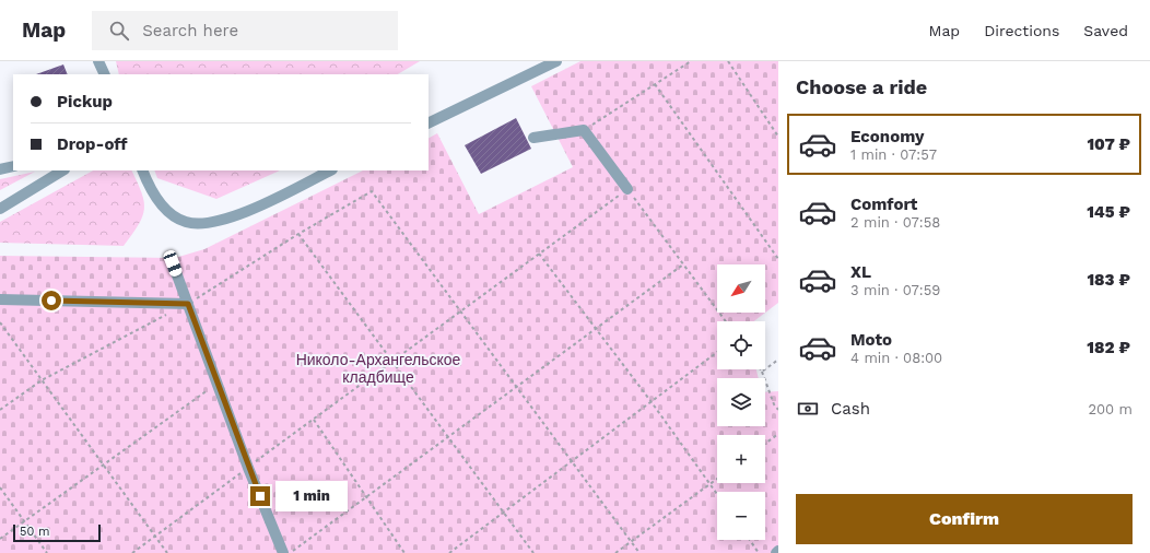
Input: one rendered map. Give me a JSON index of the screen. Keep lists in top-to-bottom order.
{
  "parks": ["Николо-Архангельское кладбище"],
  "scale_bar": "50 m",
  "north": "bottom left",
  "page": {
    "header": "Map",
    "search": "Search here",
    "nav": ["Map", "Directions", "Saved"],
    "heading": "Choose a ride",
    "banner": ["Pickup", "Drop-off"],
    "list": [
      {
        "name": "Economy",
        "note": "1 min · 07:57",
        "value": "107 ₽"
      },
      {
        "name": "Comfort",
        "note": "2 min · 07:58",
        "value": "145 ₽"
      },
      {
        "name": "XL",
        "note": "3 min · 07:59",
        "value": "183 ₽"
      },
      {
        "name": "Moto",
        "note": "4 min · 08:00",
        "value": "182 ₽"
      }
    ],
    "map_buttons": ["+", "−"],
    "pay": ["Cash", "200 m"],
    "bubble": "1 min",
    "buttons": "Confirm",
    "scale": "50 m"
  }
}
